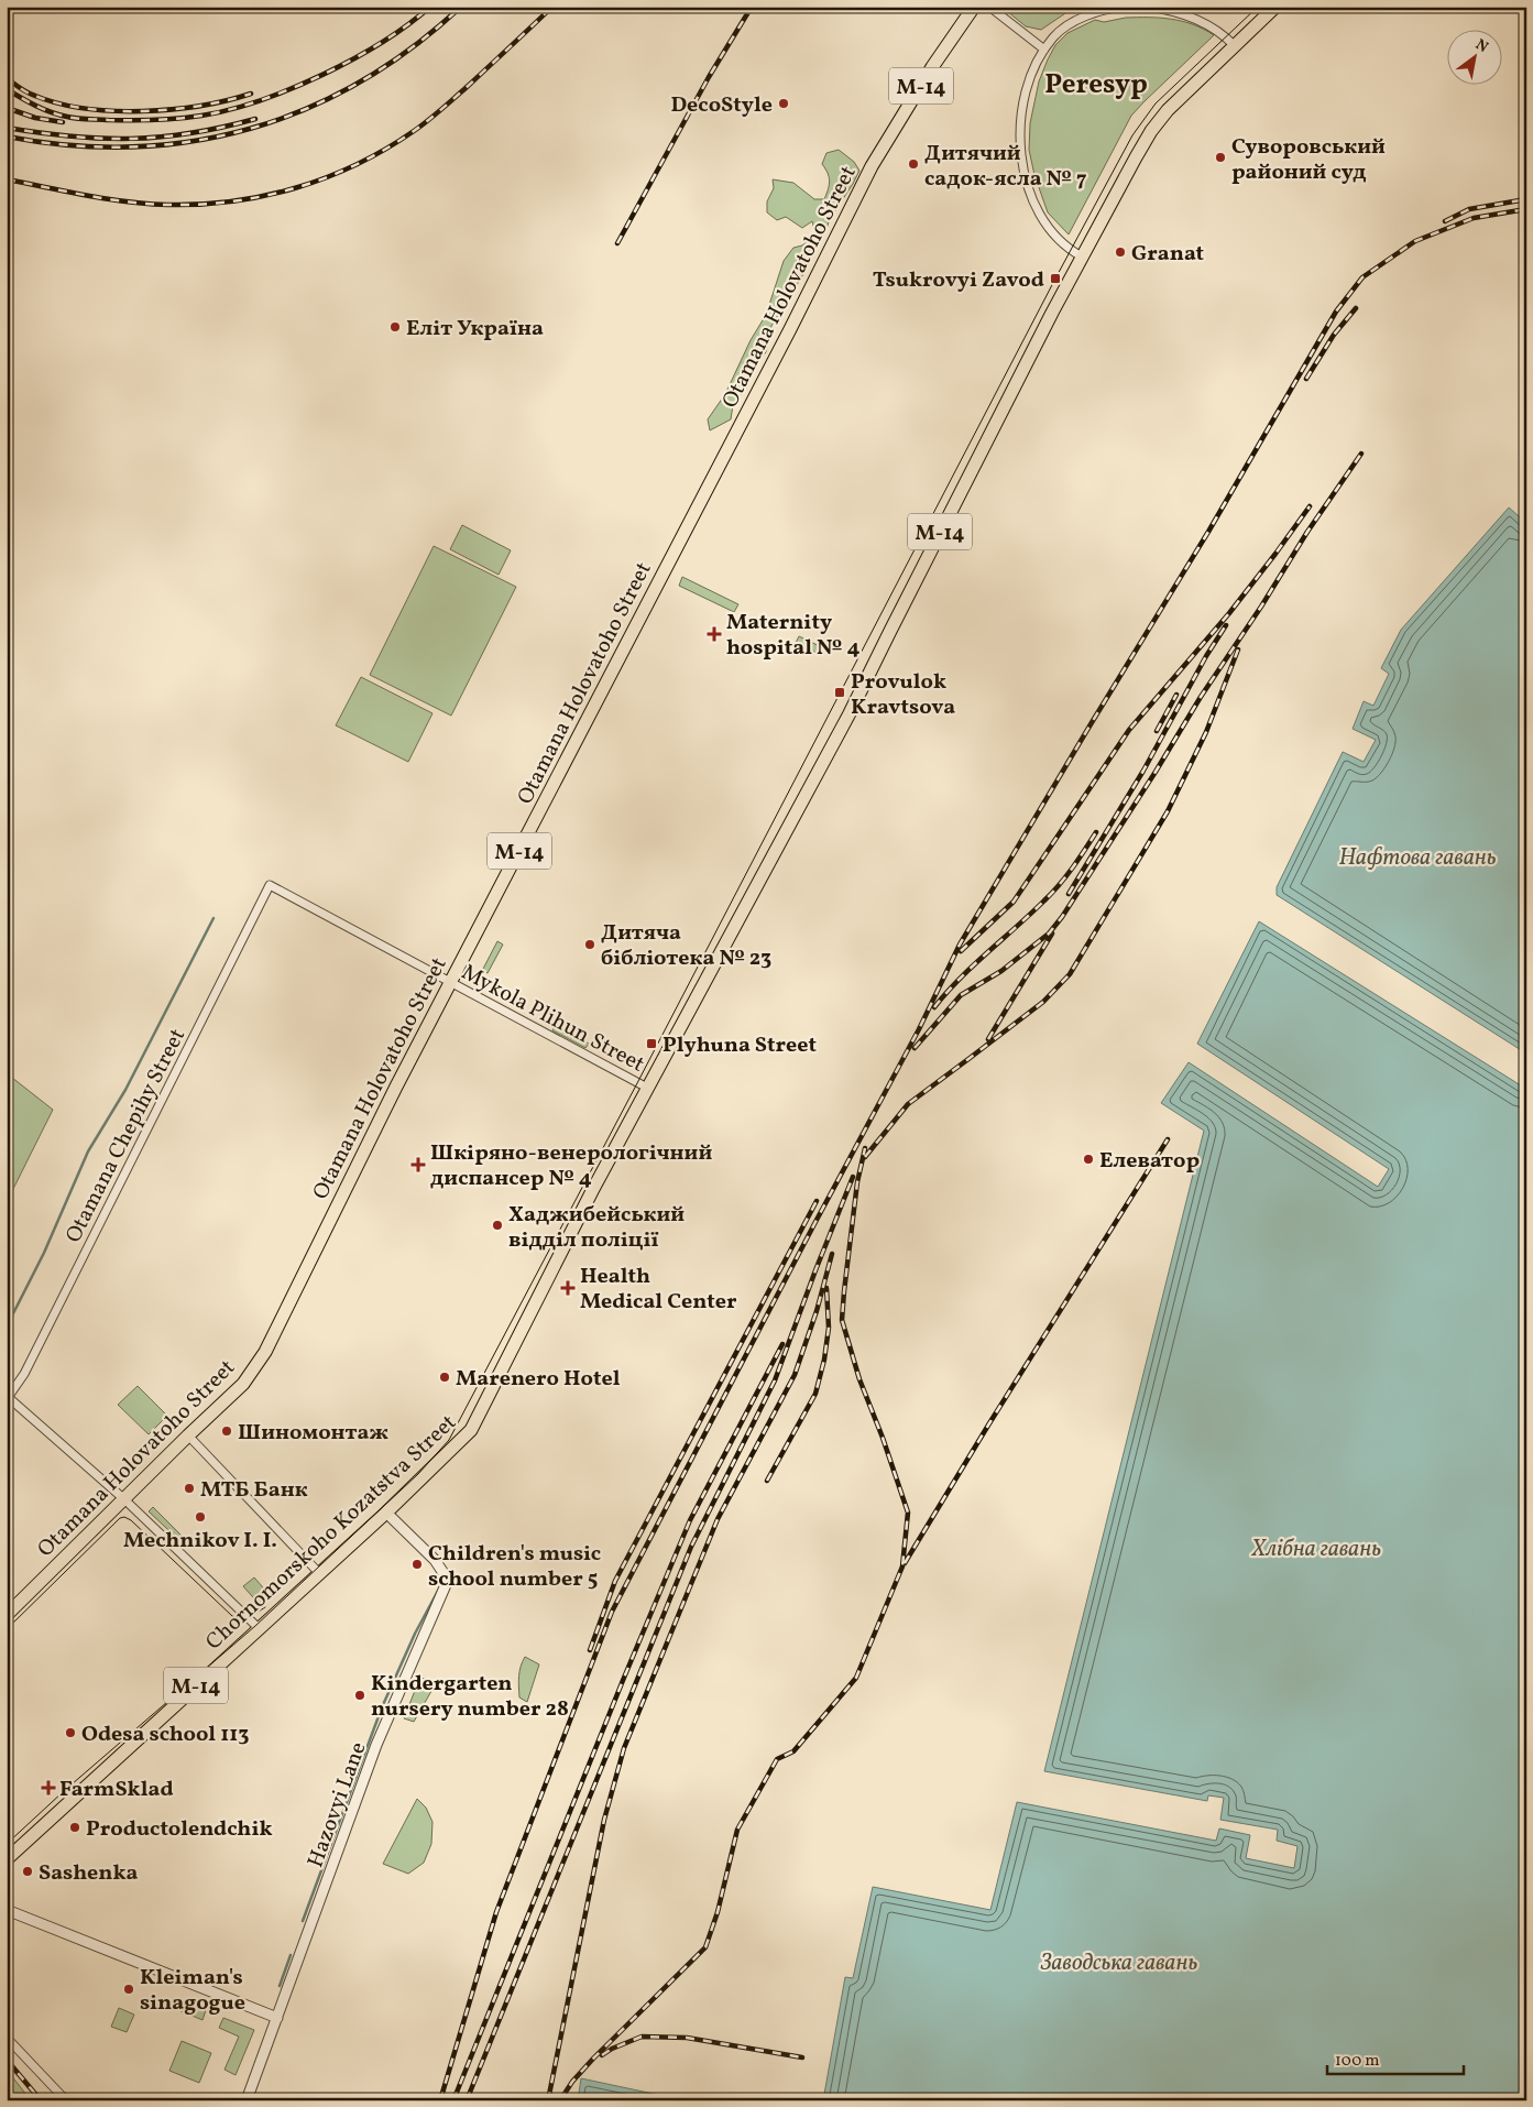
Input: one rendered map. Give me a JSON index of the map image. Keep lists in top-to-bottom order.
{
  "streets": {
    "main road": ["М-14", "Otamana Holovatoho Street", "Chornomorskoho Kozatstva Street"],
    "street": ["Mykola Plihun Street", "Otamana Chepihy Street", "Hazovyi Lane"]
  },
  "crossings": [
    ["Otamana Holovatoho Street", "Mykola Plihun Street"],
    ["Mykola Plihun Street", "Otamana Chepihy Street"],
    ["Mykola Plihun Street", "Chornomorskoho Kozatstva Street"],
    ["Chornomorskoho Kozatstva Street", "Hazovyi Lane"]
  ],
  "districts": ["Peresyp"],
  "water": ["Нафтова гавань", "Хлібна гавань", "Заводська гавань"],
  "places": {
    "other": [
      "DecoStyle",
      "Суворовський районий суд",
      "Дитячий садок-ясла № 7",
      "Granat",
      "Еліт Україна",
      "Дитяча бібліотека № 23",
      "Елеватор",
      "Хаджибейський відділ поліції",
      "Marenero Hotel",
      "Шиномонтаж",
      "МТБ Банк",
      "Mechnikov I. І.",
      "Children's music school number 5",
      "Kindergarten nursery number 28",
      "Odesa school 113",
      "Productolendchik",
      "Sashenka",
      "Kleiman's sinagogue"
    ],
    "transit": ["Tsukrovyi Zavod", "Provulok Kravtsova", "Plyhuna Street"],
    "health": [
      "Maternity hospital № 4",
      "Шкіряно-венерологічний диспансер № 4",
      "Health Medical Center",
      "FarmSklad"
    ]
  },
  "scale_bar": "100 m",
  "north": "top right"
}
